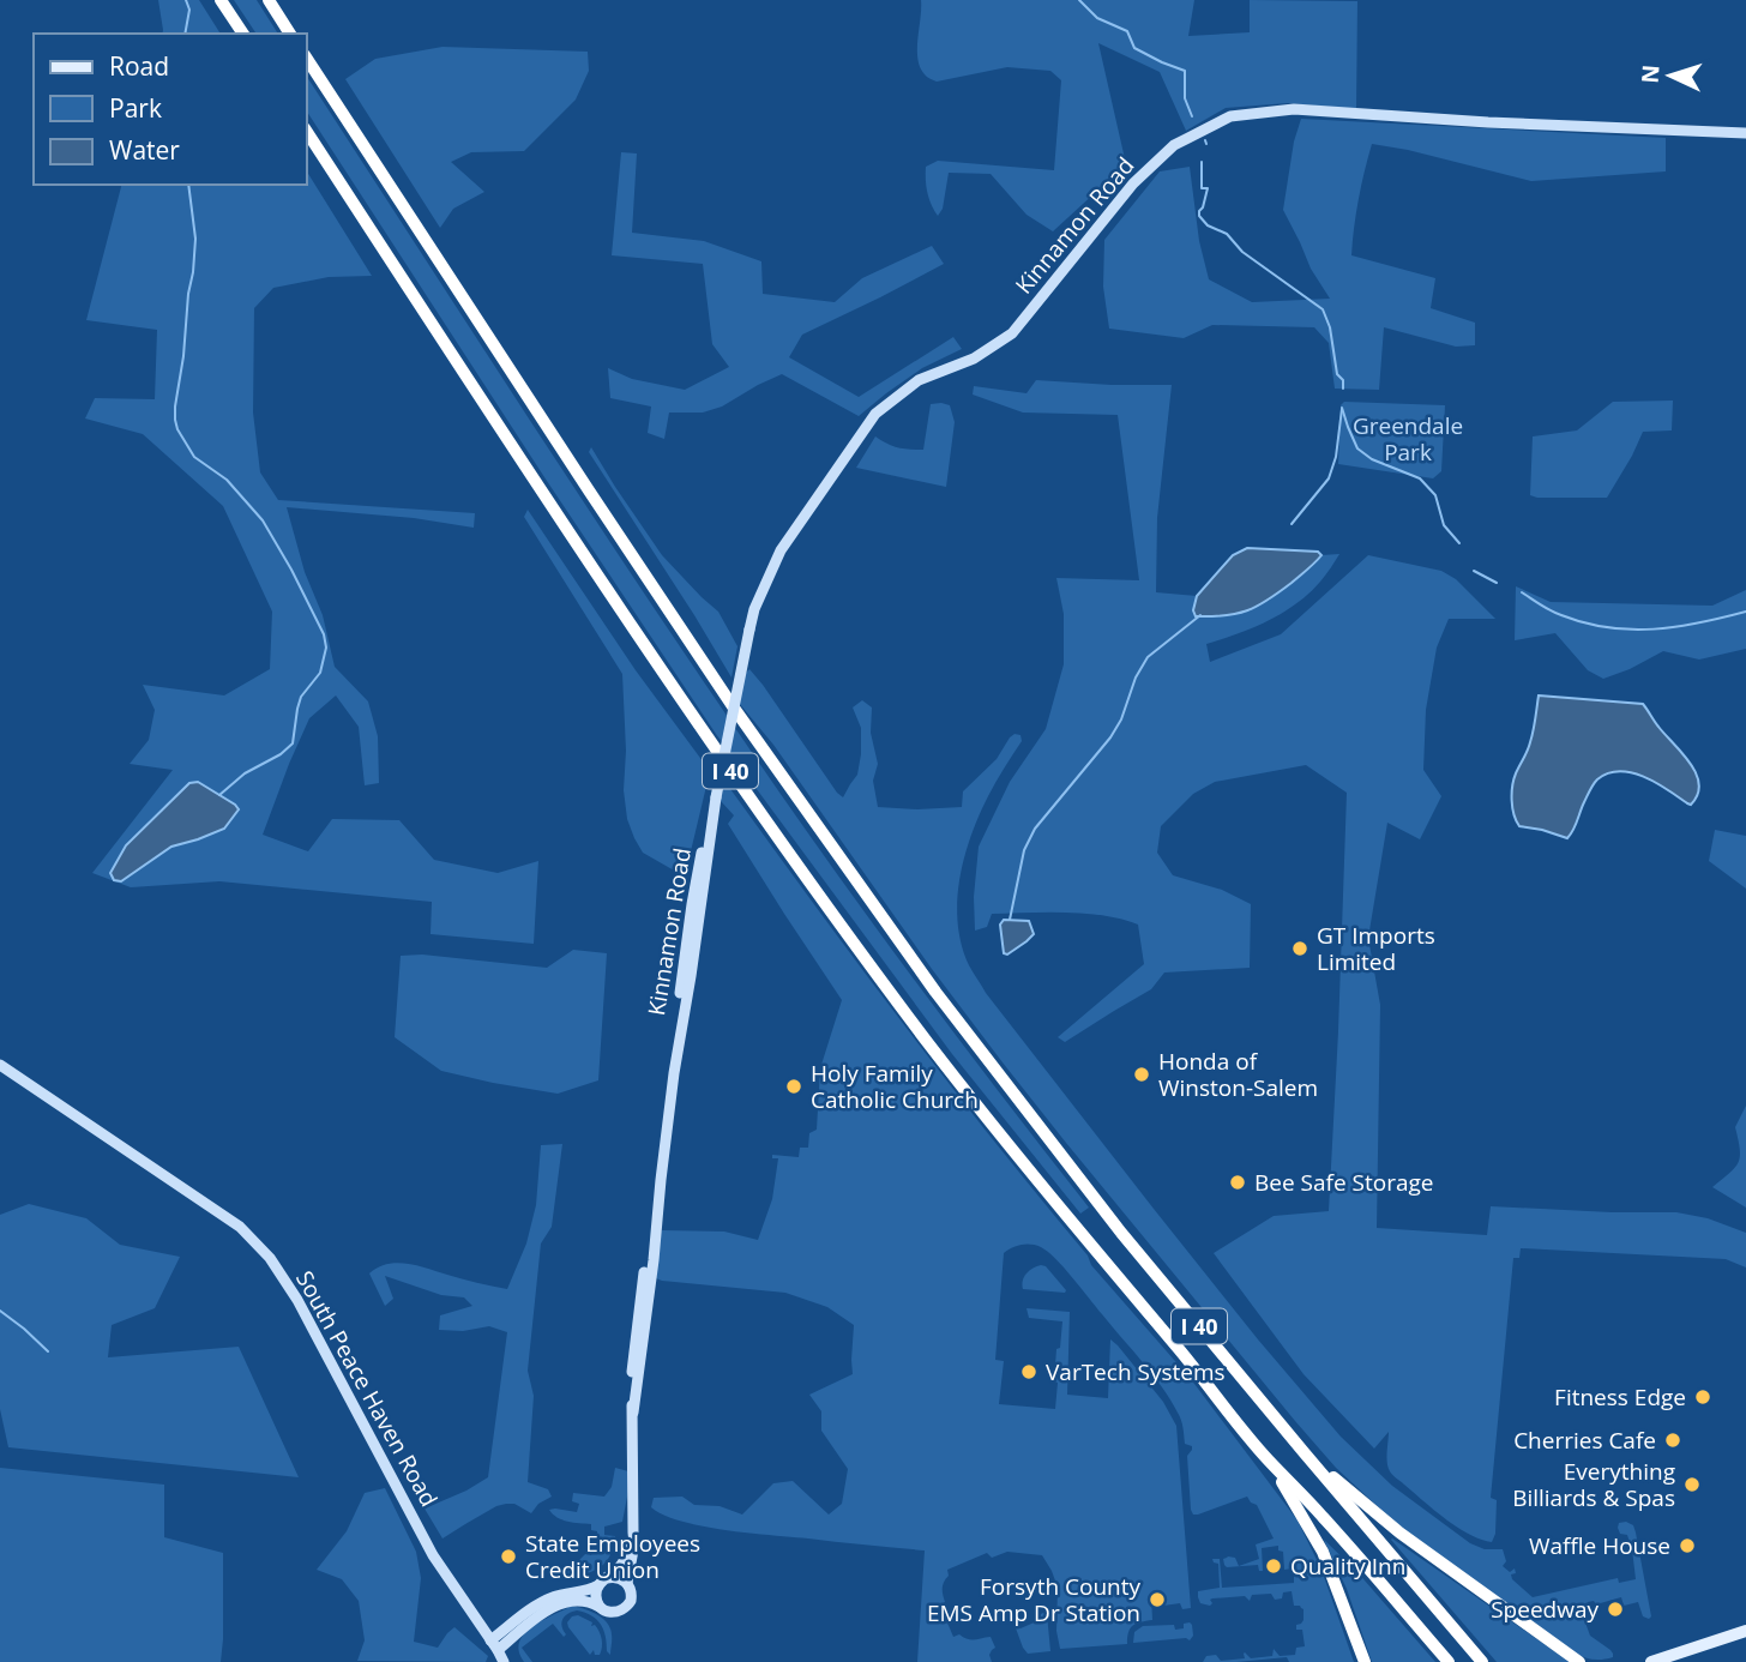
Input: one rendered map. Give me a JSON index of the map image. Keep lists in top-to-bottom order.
{
  "streets": {
    "highway": ["I 40"],
    "main road": ["Kinnamon Road", "South Peace Haven Road"]
  },
  "parks": ["Greendale Park"],
  "places": [
    "GT Imports Limited",
    "Honda of Winston-Salem",
    "Holy Family Catholic Church",
    "Bee Safe Storage",
    "VarTech Systems",
    "Fitness Edge",
    "Cherries Cafe",
    "Everything Billiards & Spas",
    "Waffle House",
    "State Employees Credit Union",
    "Quality Inn",
    "Forsyth County EMS Amp Dr Station",
    "Speedway"
  ],
  "legend": ["Road", "Park", "Water"],
  "north": "left"
}
